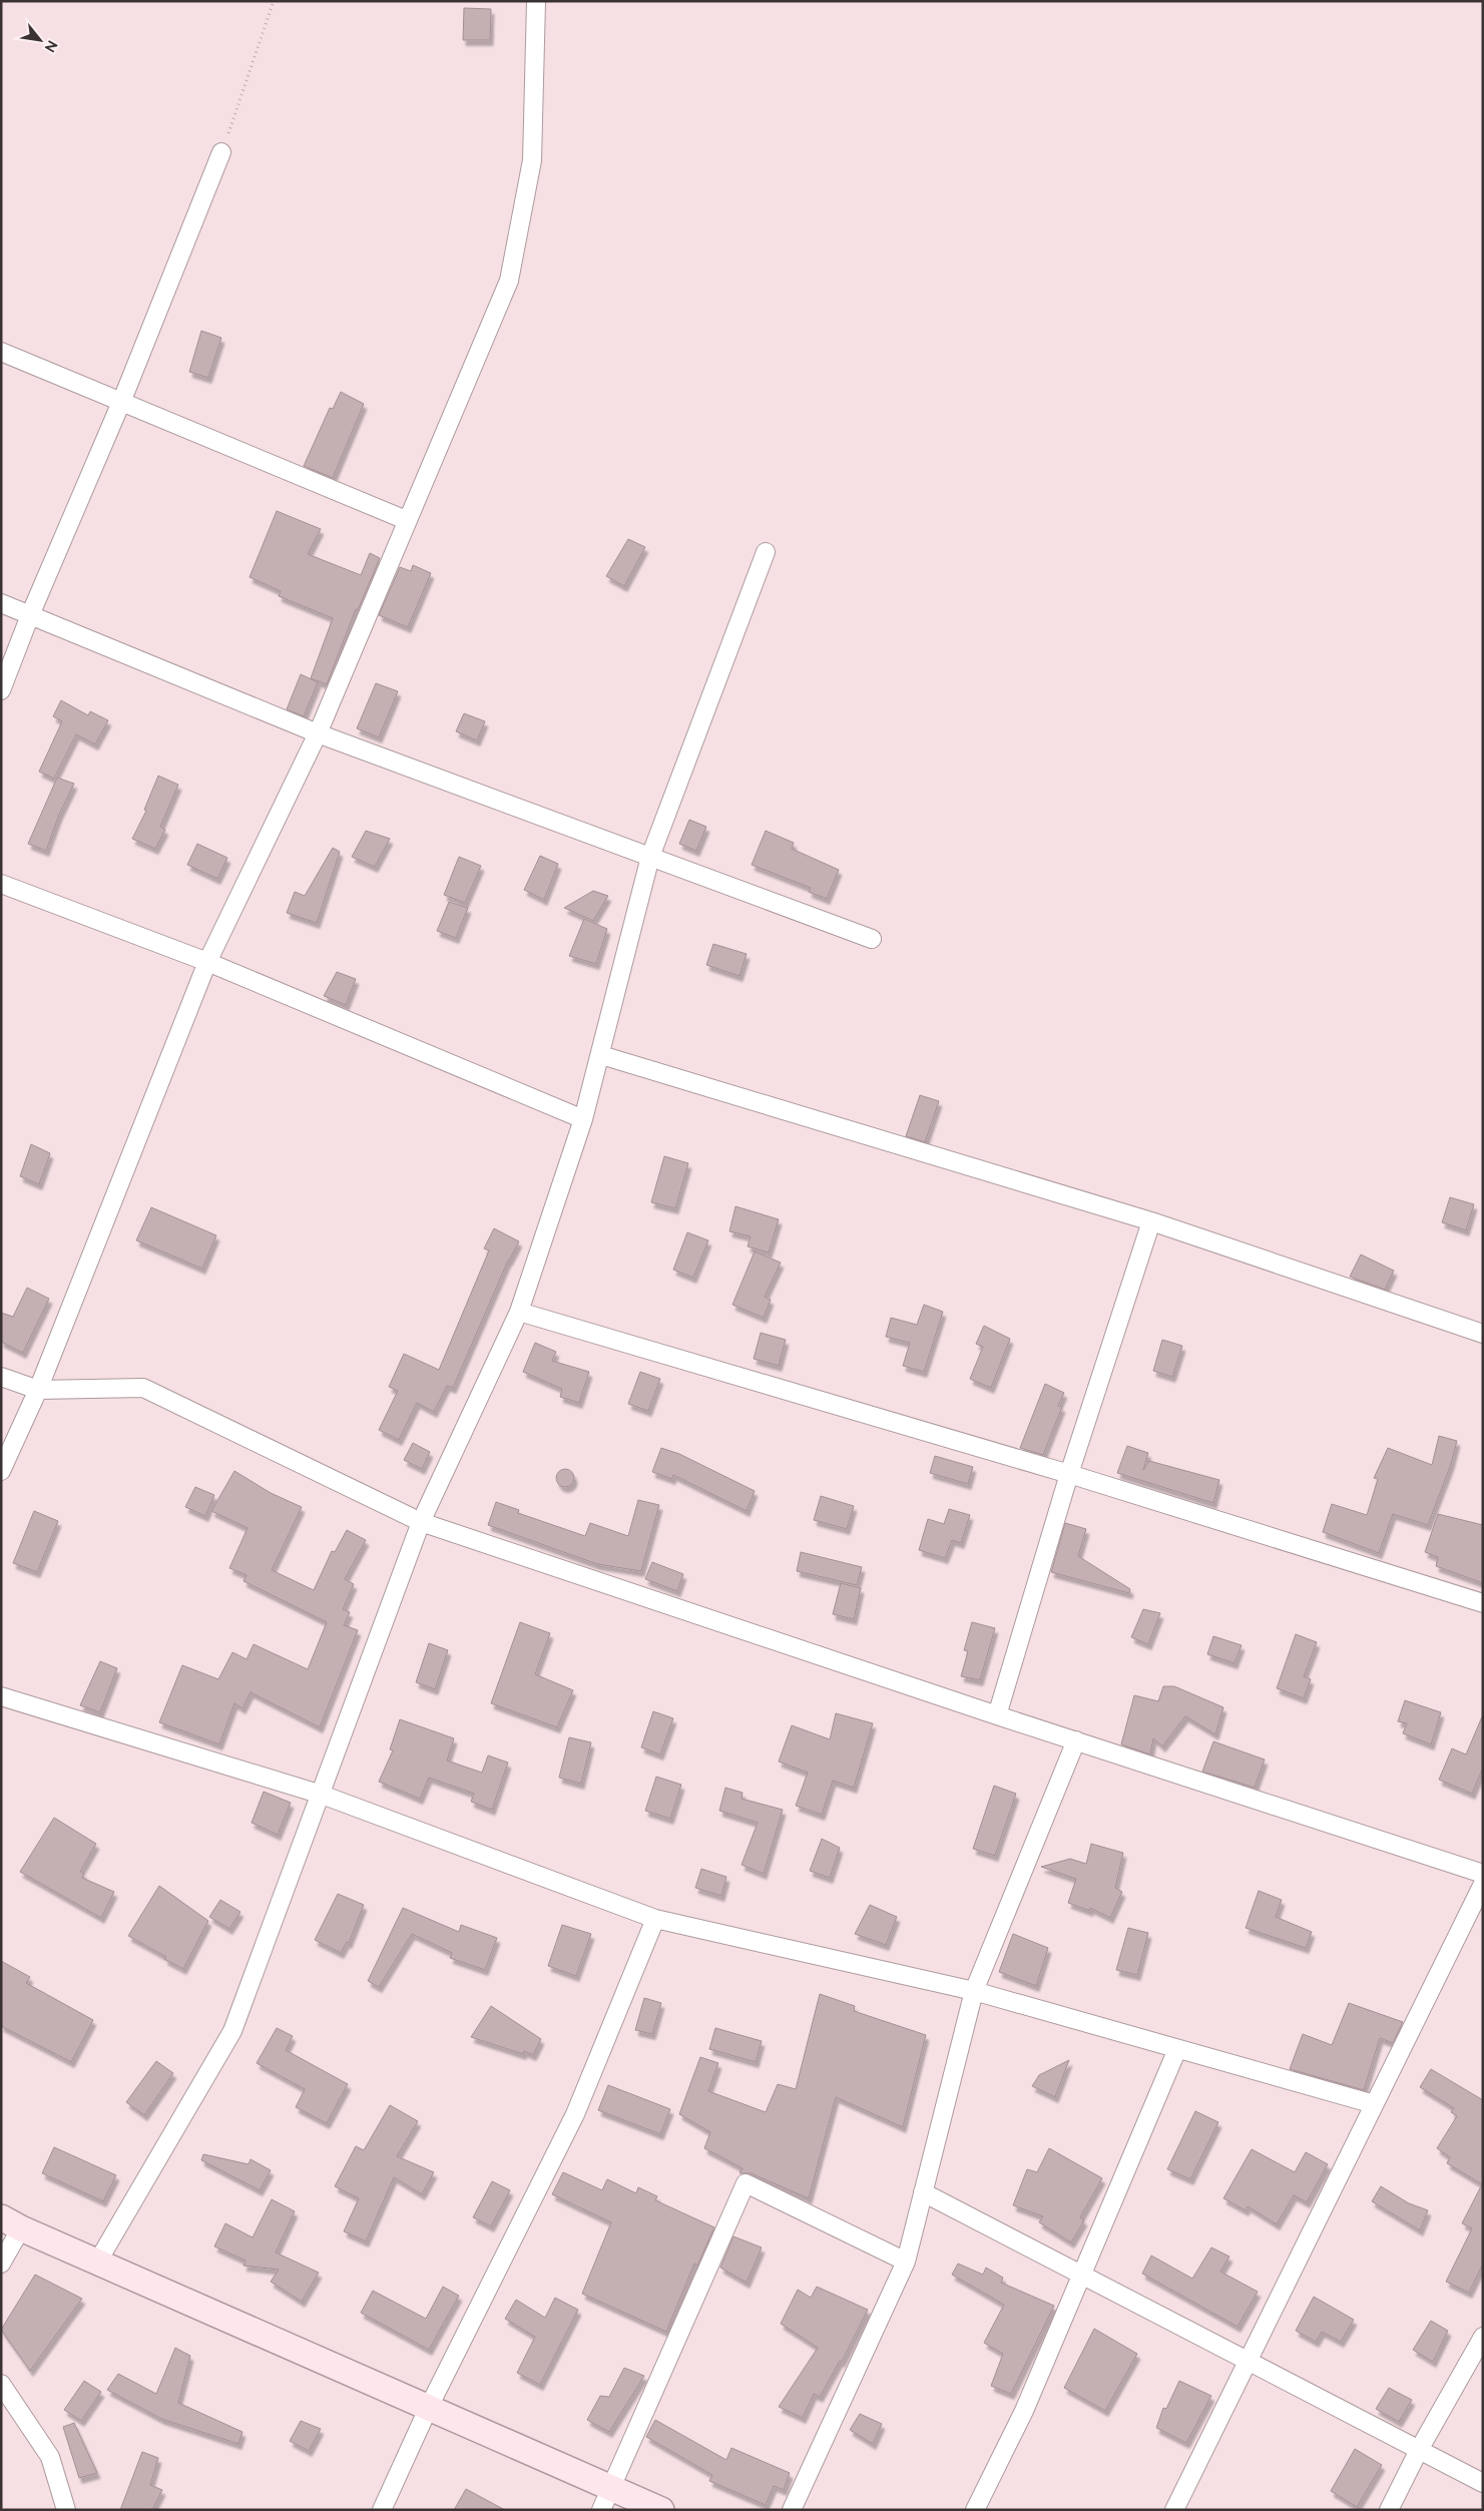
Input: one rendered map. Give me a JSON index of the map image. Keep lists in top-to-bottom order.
{
  "north": "bottom right"
}
